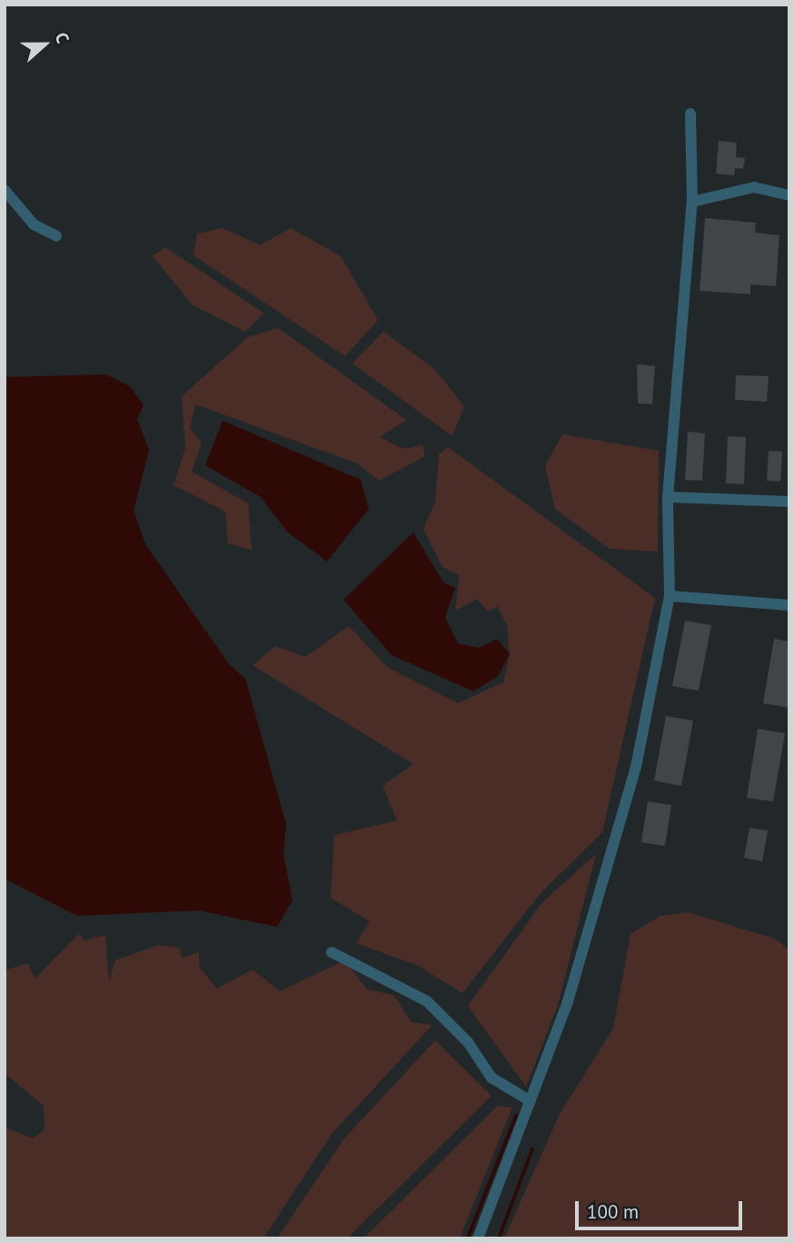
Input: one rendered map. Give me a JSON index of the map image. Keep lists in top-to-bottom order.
{
  "scale_bar": "100 m",
  "north": "right"
}
